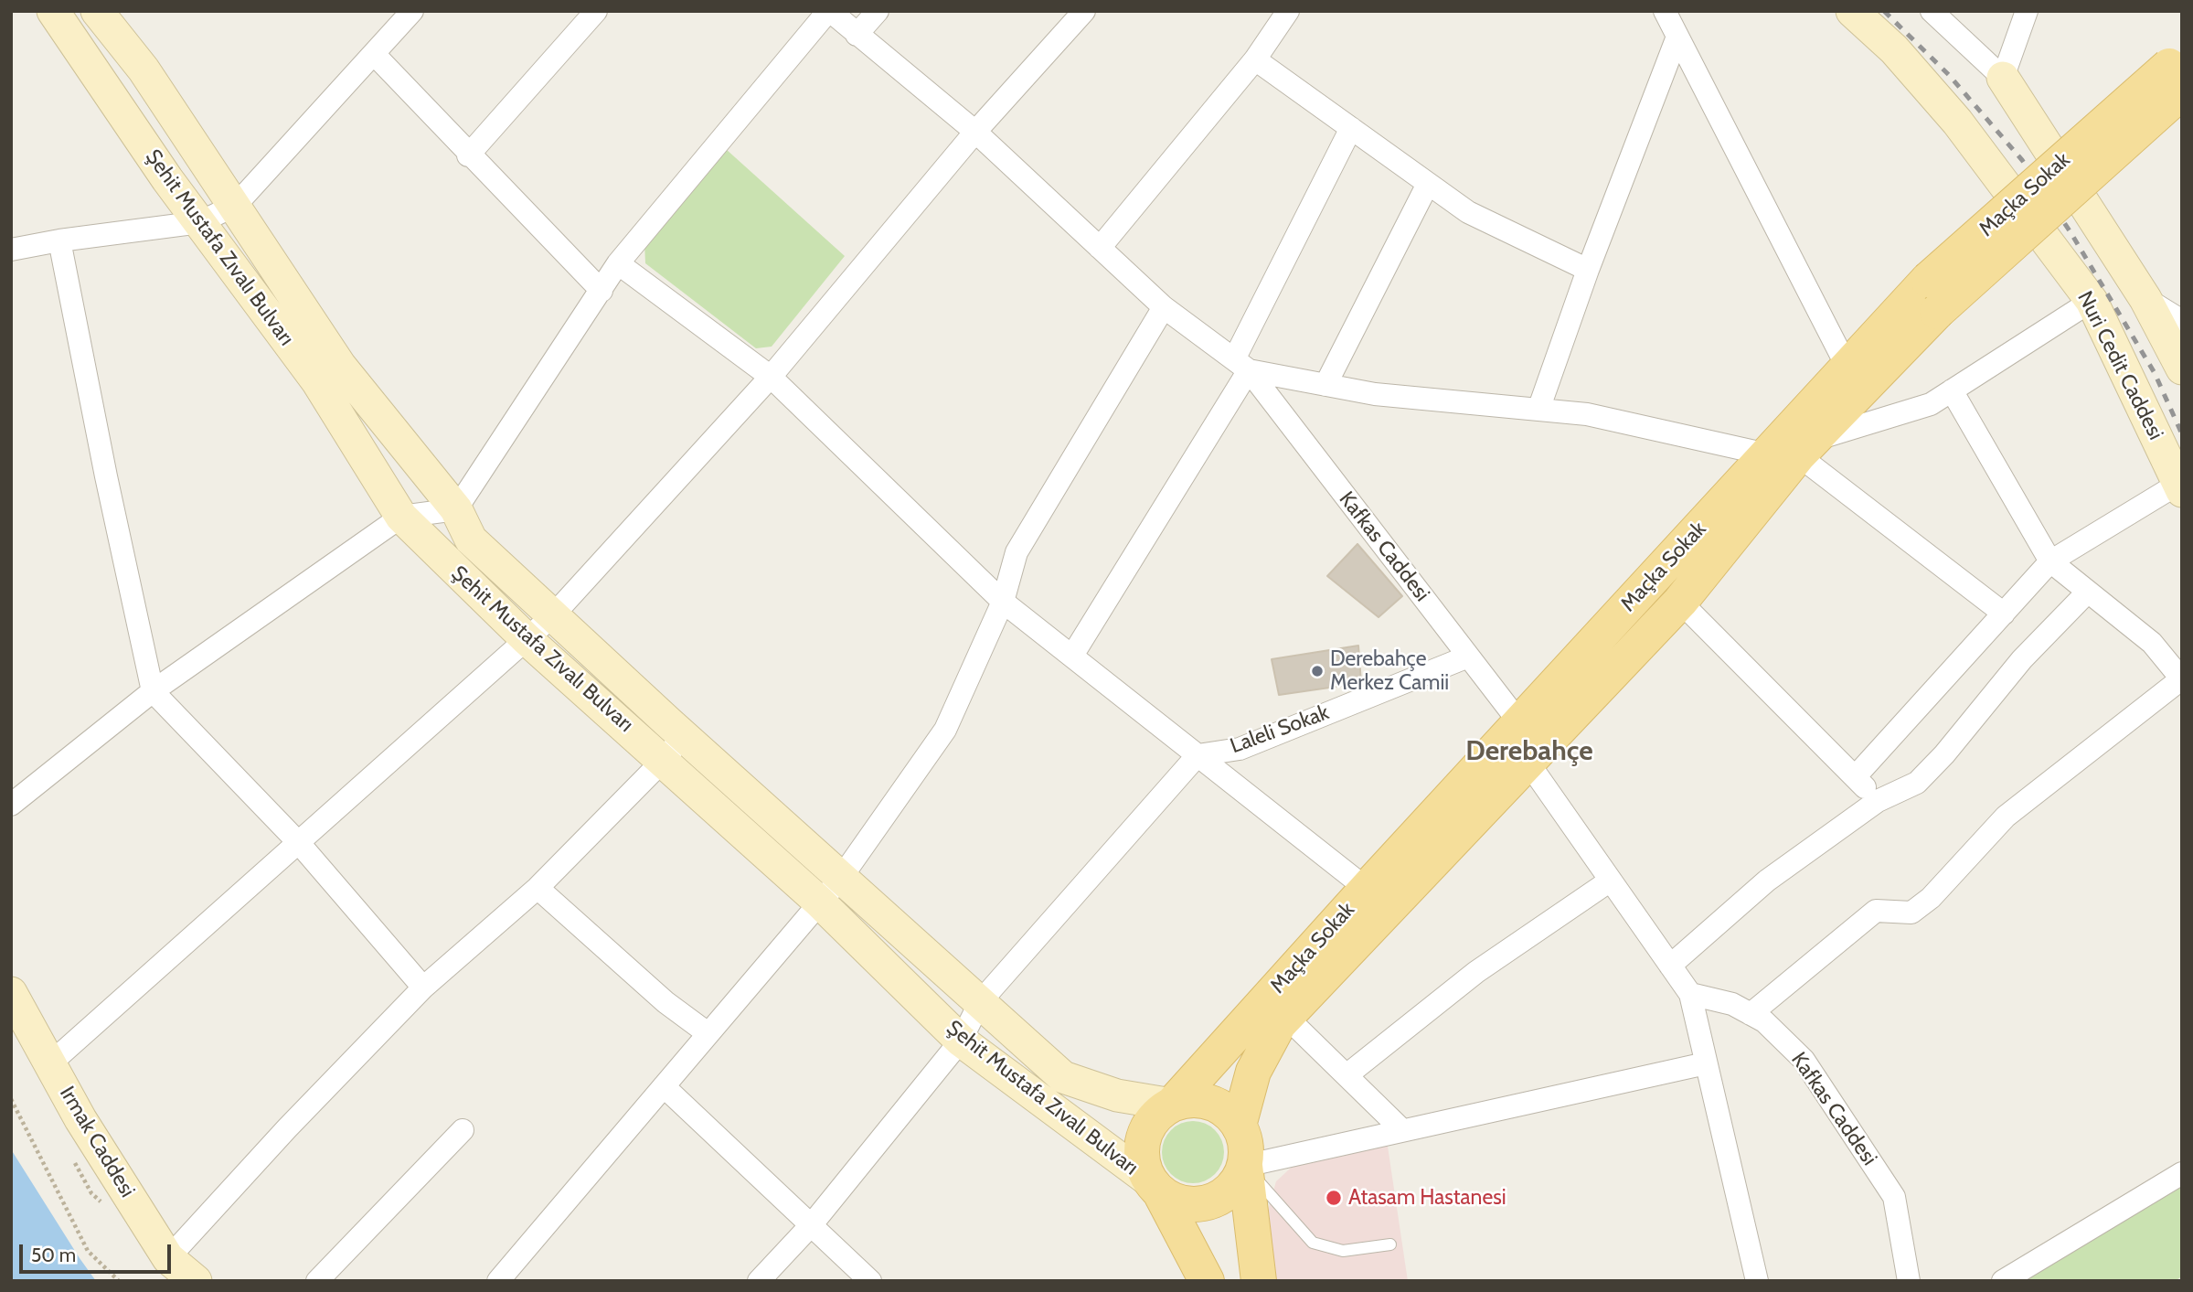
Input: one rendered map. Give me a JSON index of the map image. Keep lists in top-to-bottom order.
{
  "streets": {
    "main road": [
      "Maçka Sokak",
      "Şehit Mustafa Zıvalı Bulvarı",
      "Nuri Cedit Caddesi",
      "Irmak Caddesi"
    ],
    "street": ["Kafkas Caddesi", "Laleli Sokak"]
  },
  "crossings": [
    ["Maçka Sokak", "Şehit Mustafa Zıvalı Bulvarı"],
    ["Maçka Sokak", "Kafkas Caddesi"],
    ["Kafkas Caddesi", "Laleli Sokak"]
  ],
  "districts": ["Derebahçe"],
  "places": ["Derebahçe Merkez Camii", "Atasam Hastanesi"],
  "scale_bar": "50 m"
}
